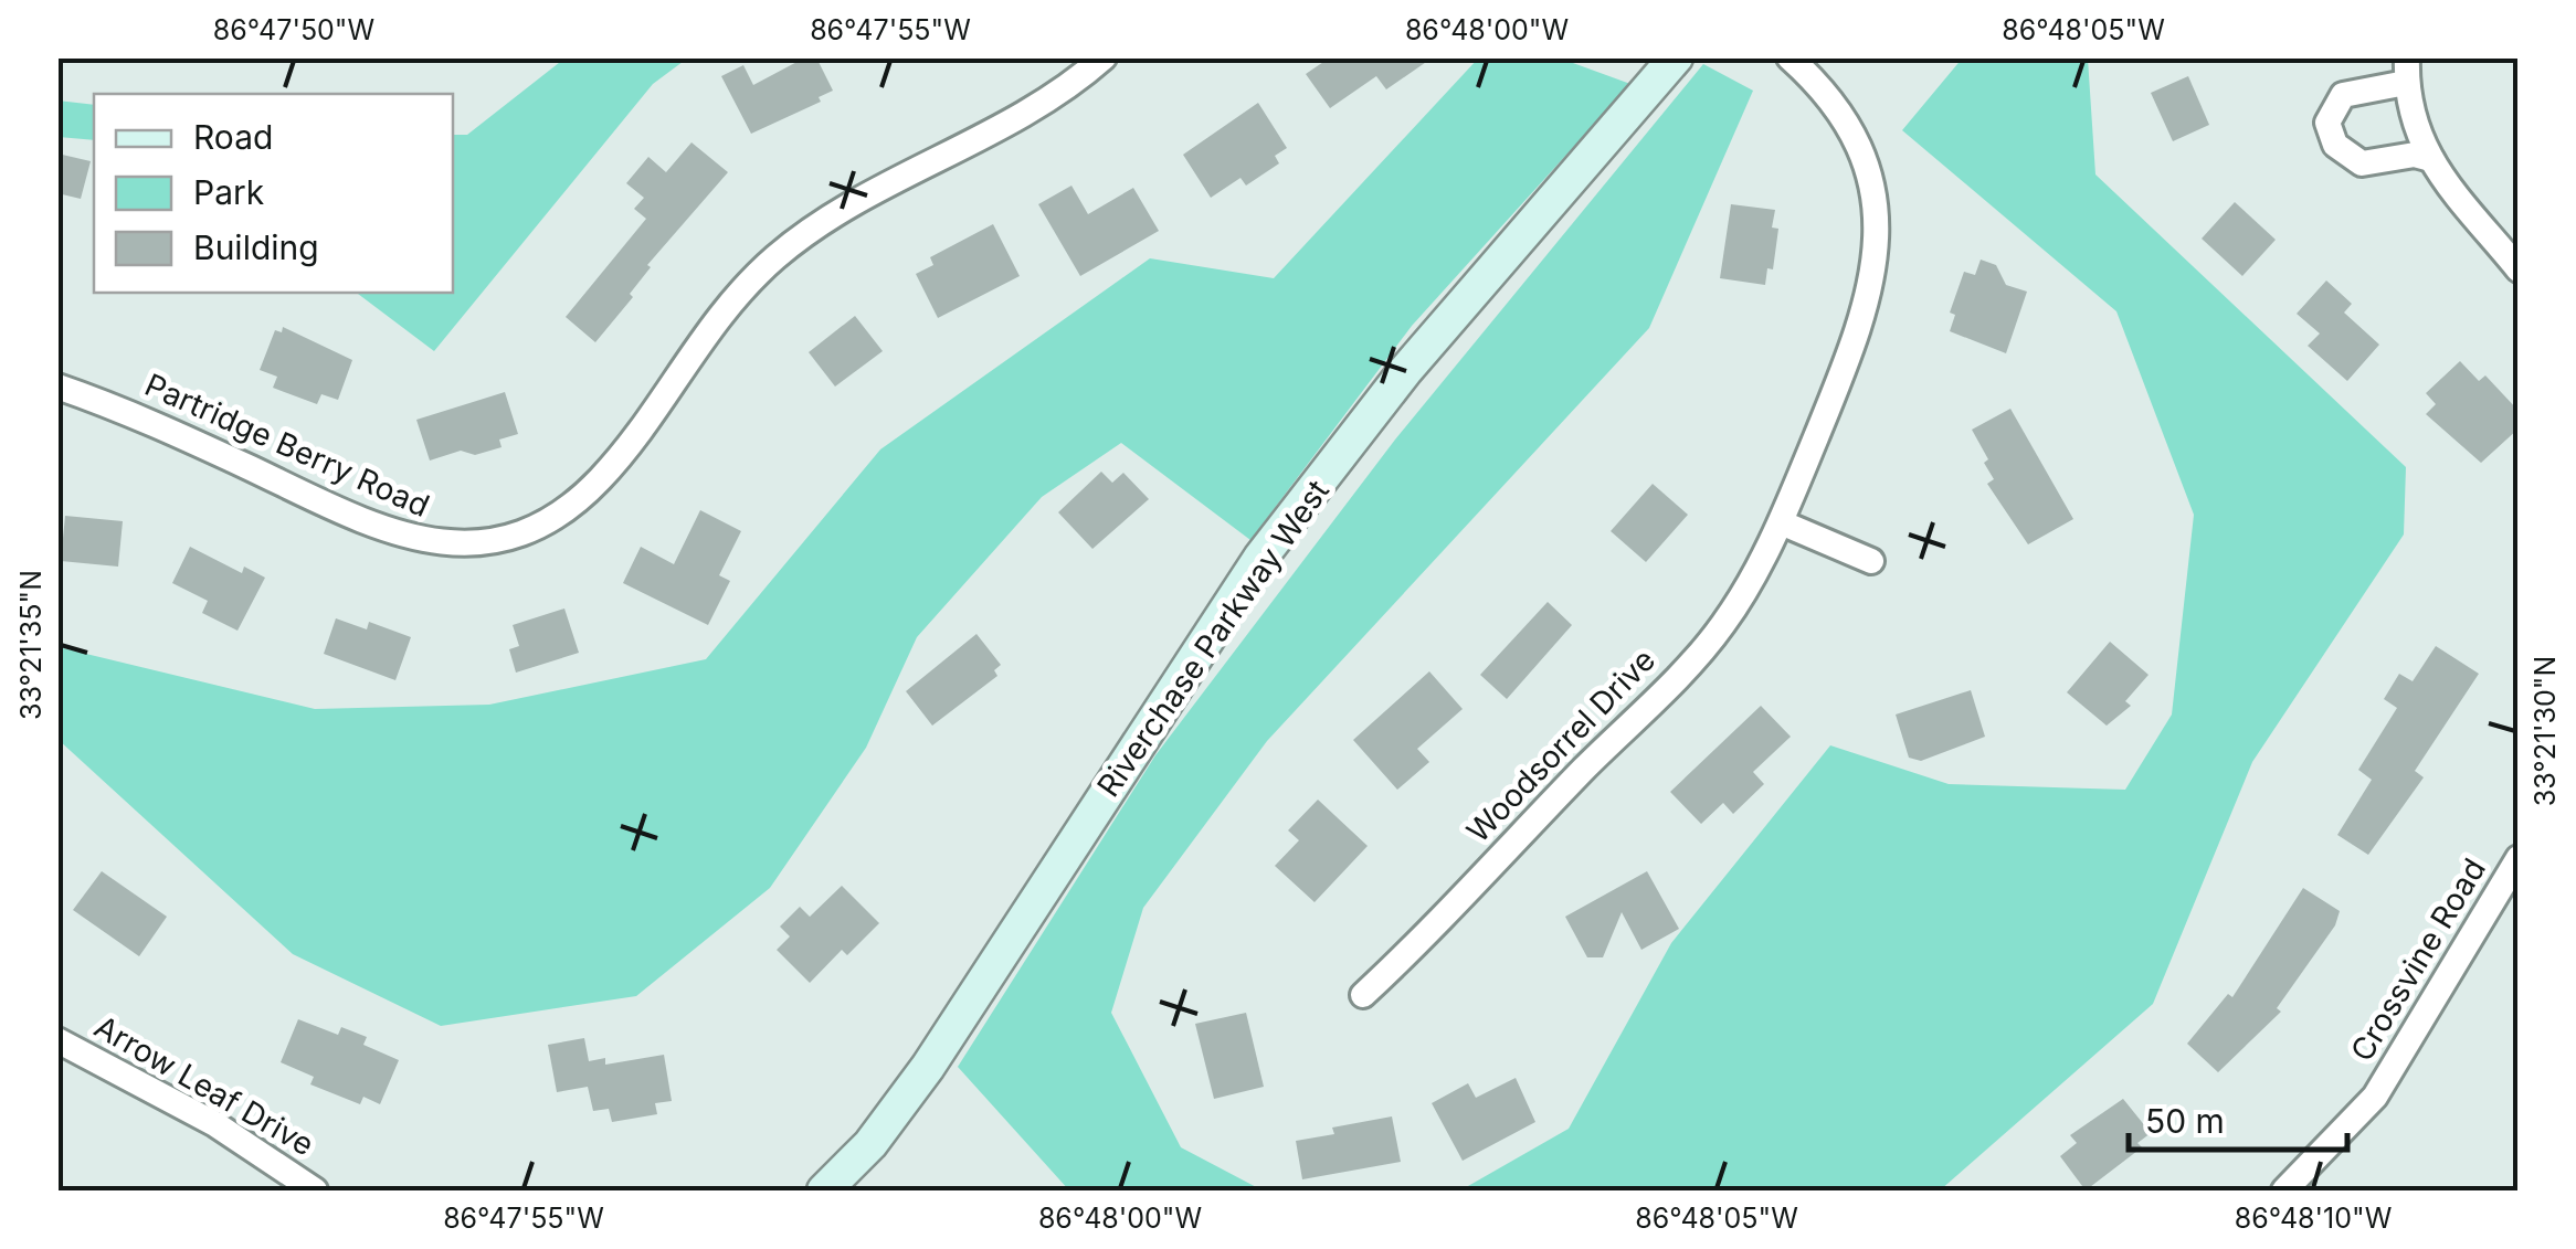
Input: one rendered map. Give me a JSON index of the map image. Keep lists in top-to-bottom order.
{
  "streets": {
    "street": [
      "Partridge Berry Road",
      "Riverchase Parkway West",
      "Woodsorrel Drive",
      "Crossvine Road",
      "Arrow Leaf Drive"
    ]
  },
  "legend": ["Road", "Park", "Building"],
  "scale_bar": "50 m",
  "coordinates": [
    "86°47'50\"W",
    "86°47'55\"W",
    "86°48'00\"W",
    "86°48'05\"W",
    "33°21'35\"N",
    "33°21'30\"N",
    "86°48'10\"W"
  ]
}
